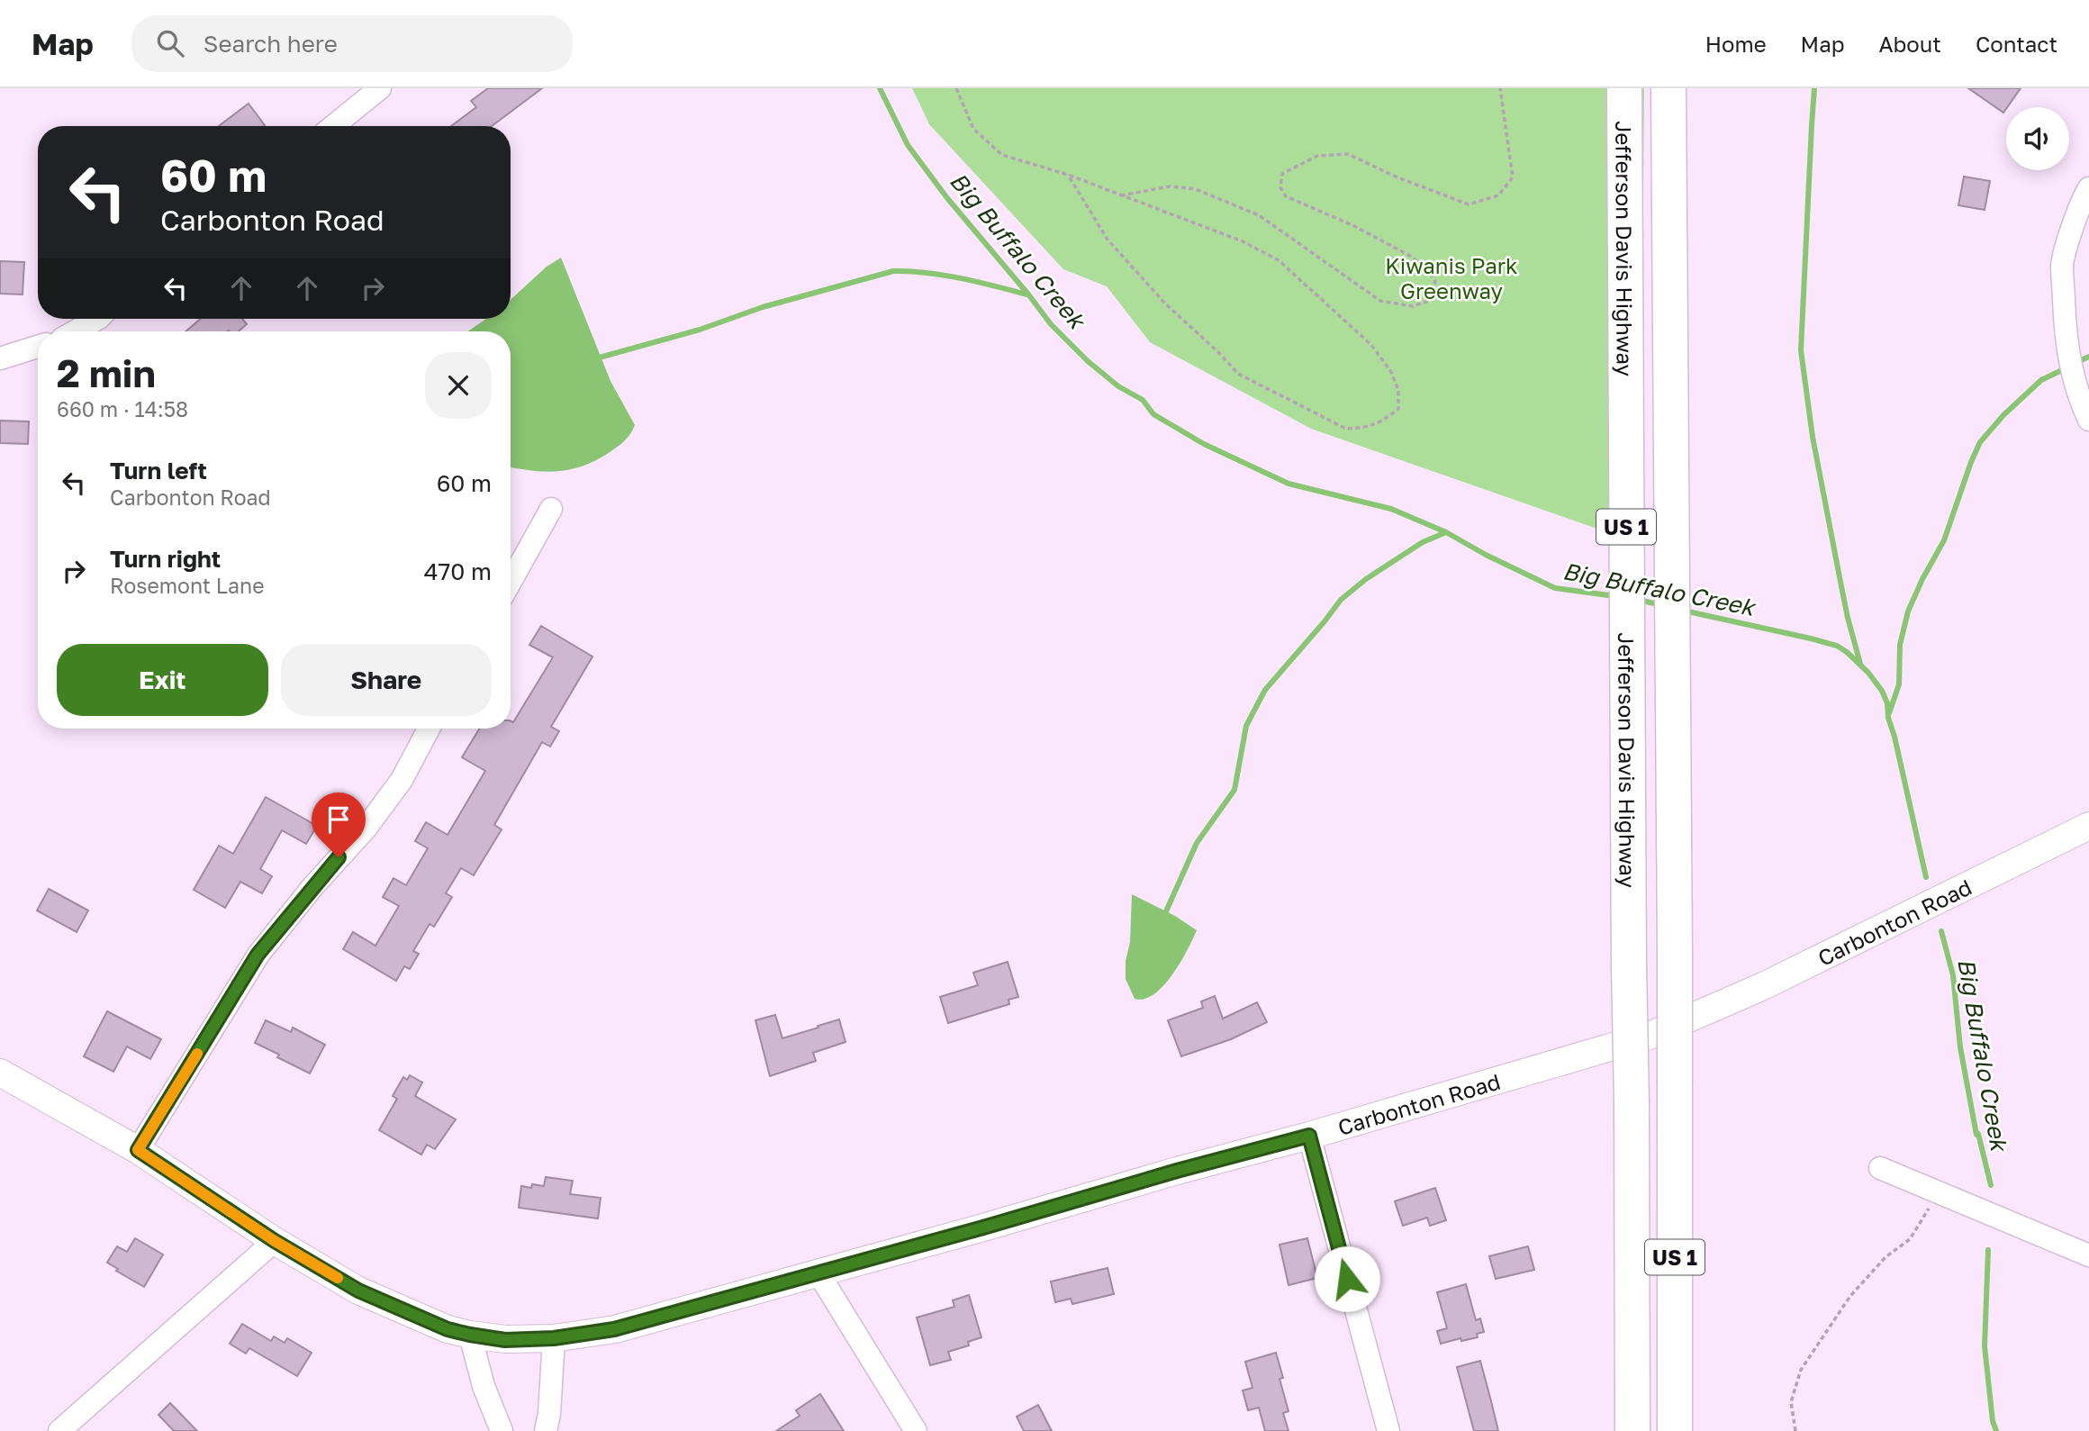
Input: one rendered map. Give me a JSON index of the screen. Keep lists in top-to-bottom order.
{
  "streets": {
    "highway": ["Jefferson Davis Highway", "US 1"],
    "street": ["Carbonton Road"]
  },
  "water": ["Big Buffalo Creek"],
  "parks": ["Kiwanis Park Greenway"],
  "page": {
    "header": "Map",
    "search": "Search here",
    "nav": [
      "Home",
      "Map",
      "About",
      "Contact"
    ],
    "turn": ["60 m", "Carbonton Road"],
    "heading": ["2 min", "660 m · 14:58"],
    "list": [
      {
        "name": "Turn left",
        "note": "Carbonton Road",
        "value": "60 m"
      },
      {
        "name": "Turn right",
        "note": "Rosemont Lane",
        "value": "470 m"
      }
    ],
    "buttons": ["Exit", "Share"]
  }
}
